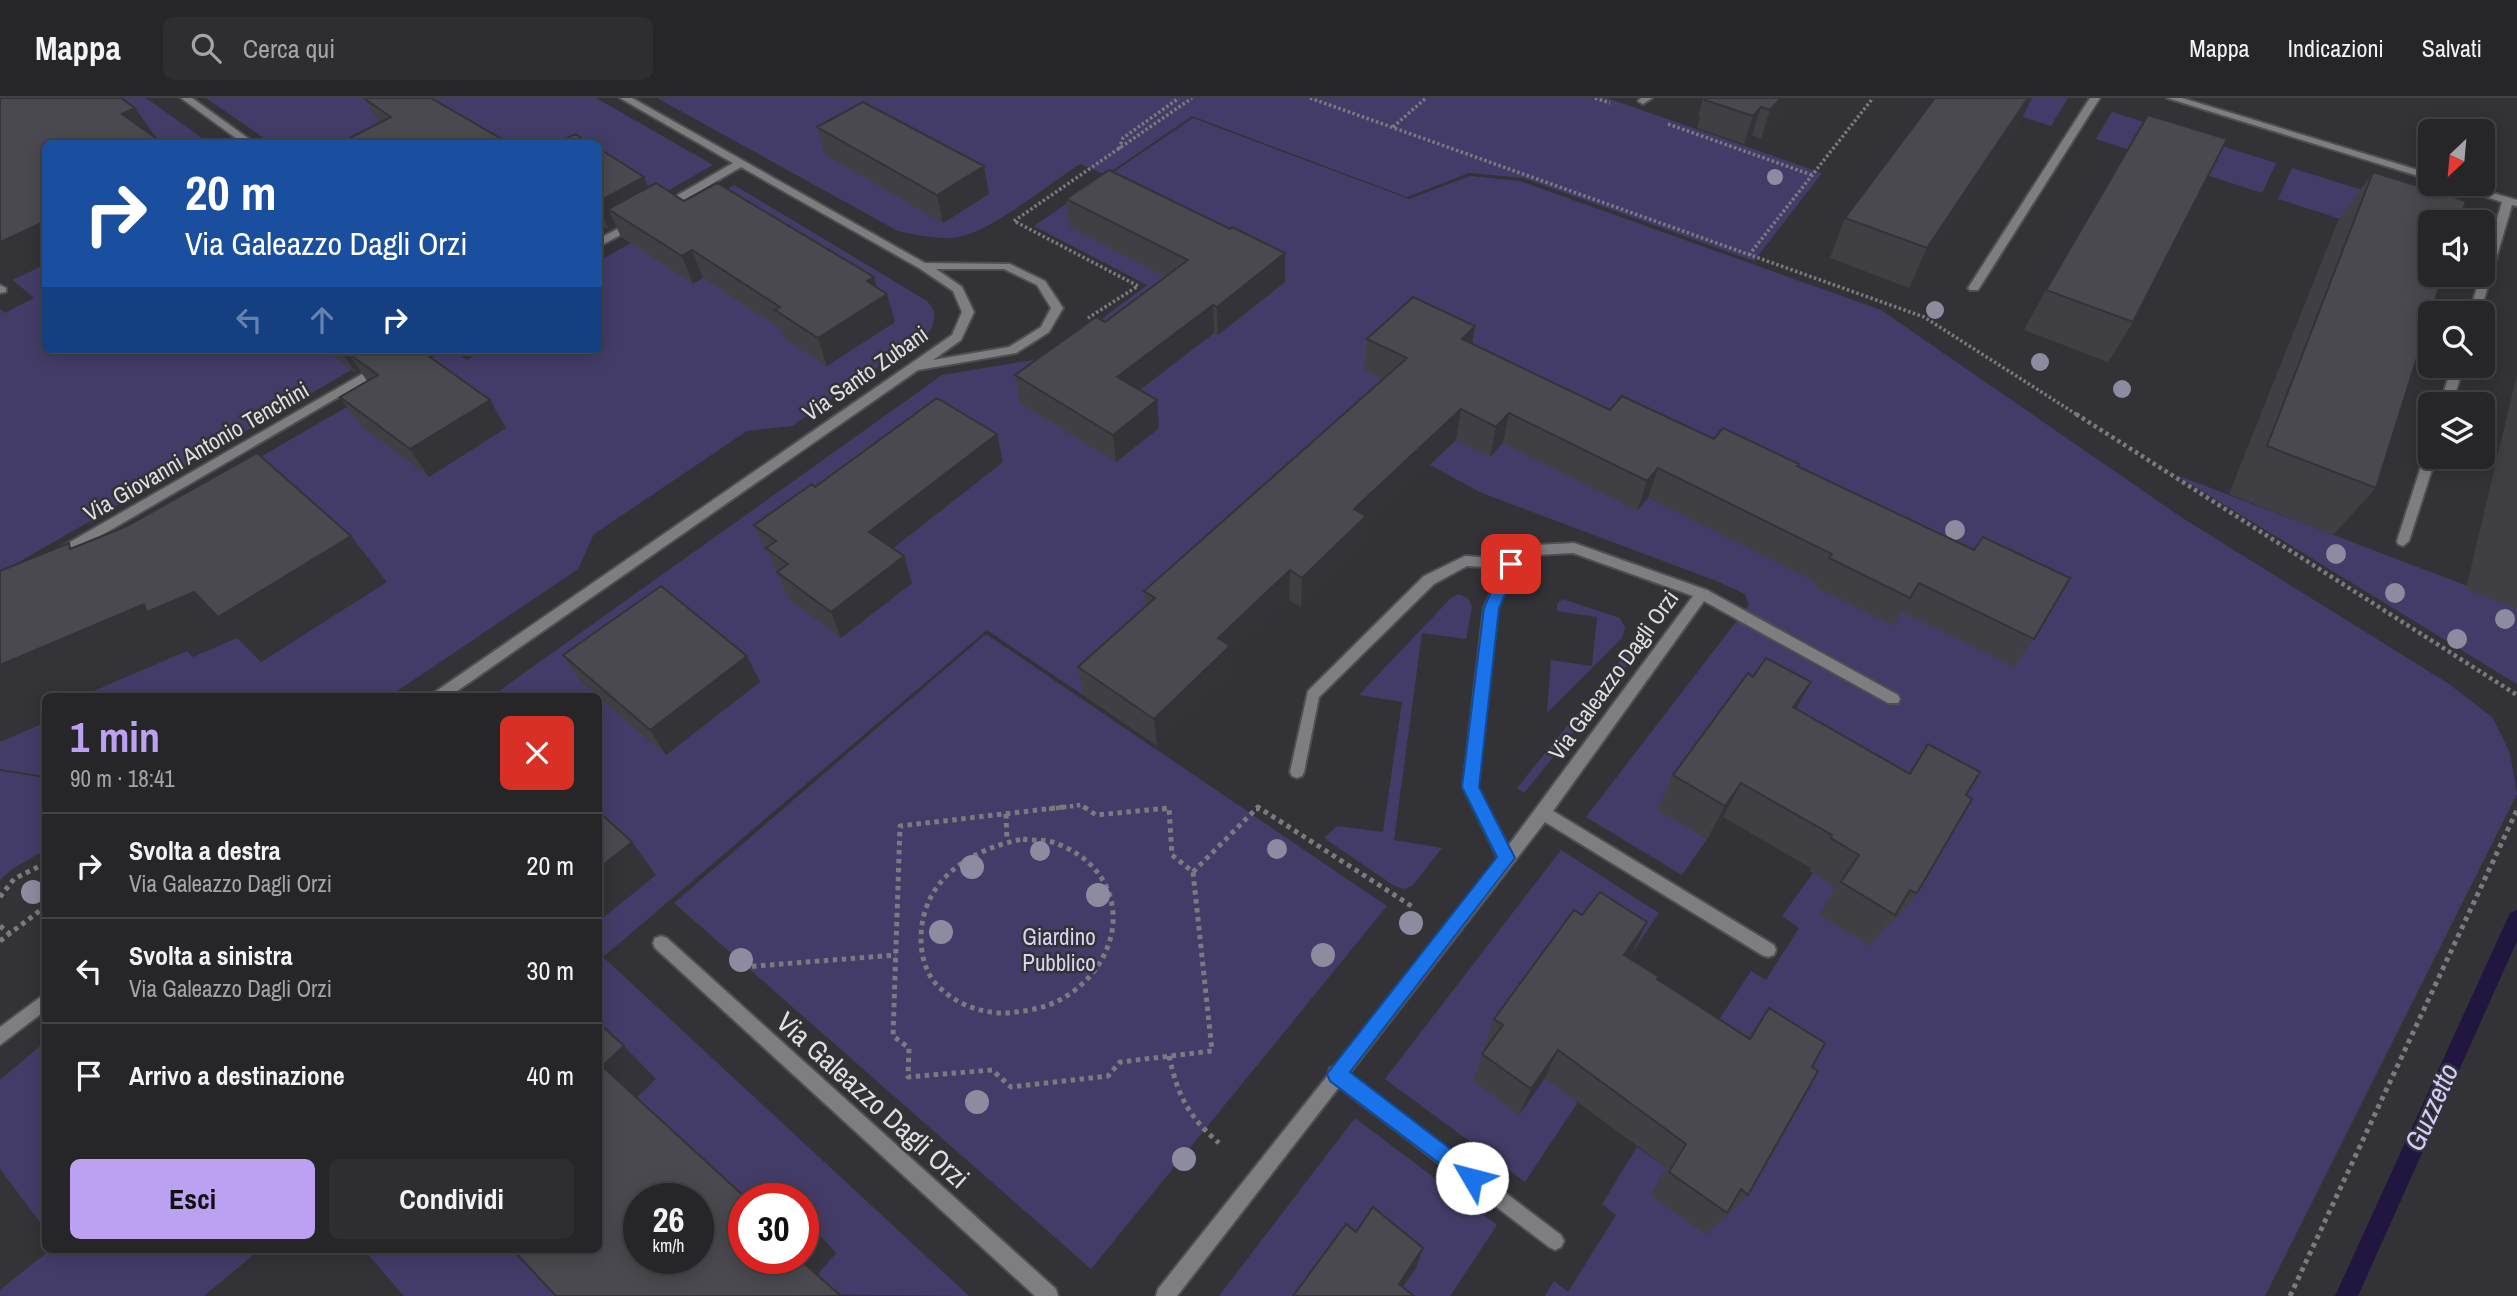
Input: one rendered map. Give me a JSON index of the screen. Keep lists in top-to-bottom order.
{
  "streets": {
    "street": ["Via Santo Zubani", "Via Giovanni Antonio Tenchini", "Via Galeazzo Dagli Orzi"]
  },
  "water": ["Guzzetto"],
  "parks": ["Giardino Pubblico"],
  "north": "bottom left",
  "page": {
    "header": "Mappa",
    "search": "Cerca qui",
    "nav": ["Mappa", "Indicazioni", "Salvati"],
    "turn": ["20 m", "Via Galeazzo Dagli Orzi"],
    "heading": ["1 min", "90 m · 18:41"],
    "list": [
      {
        "name": "Svolta a destra",
        "note": "Via Galeazzo Dagli Orzi",
        "value": "20 m"
      },
      {
        "name": "Svolta a sinistra",
        "note": "Via Galeazzo Dagli Orzi",
        "value": "30 m"
      },
      {
        "name": "Arrivo a destinazione",
        "value": "40 m"
      }
    ],
    "buttons": ["Esci", "Condividi"],
    "speed": "26 km/h",
    "limit": "30"
  }
}
